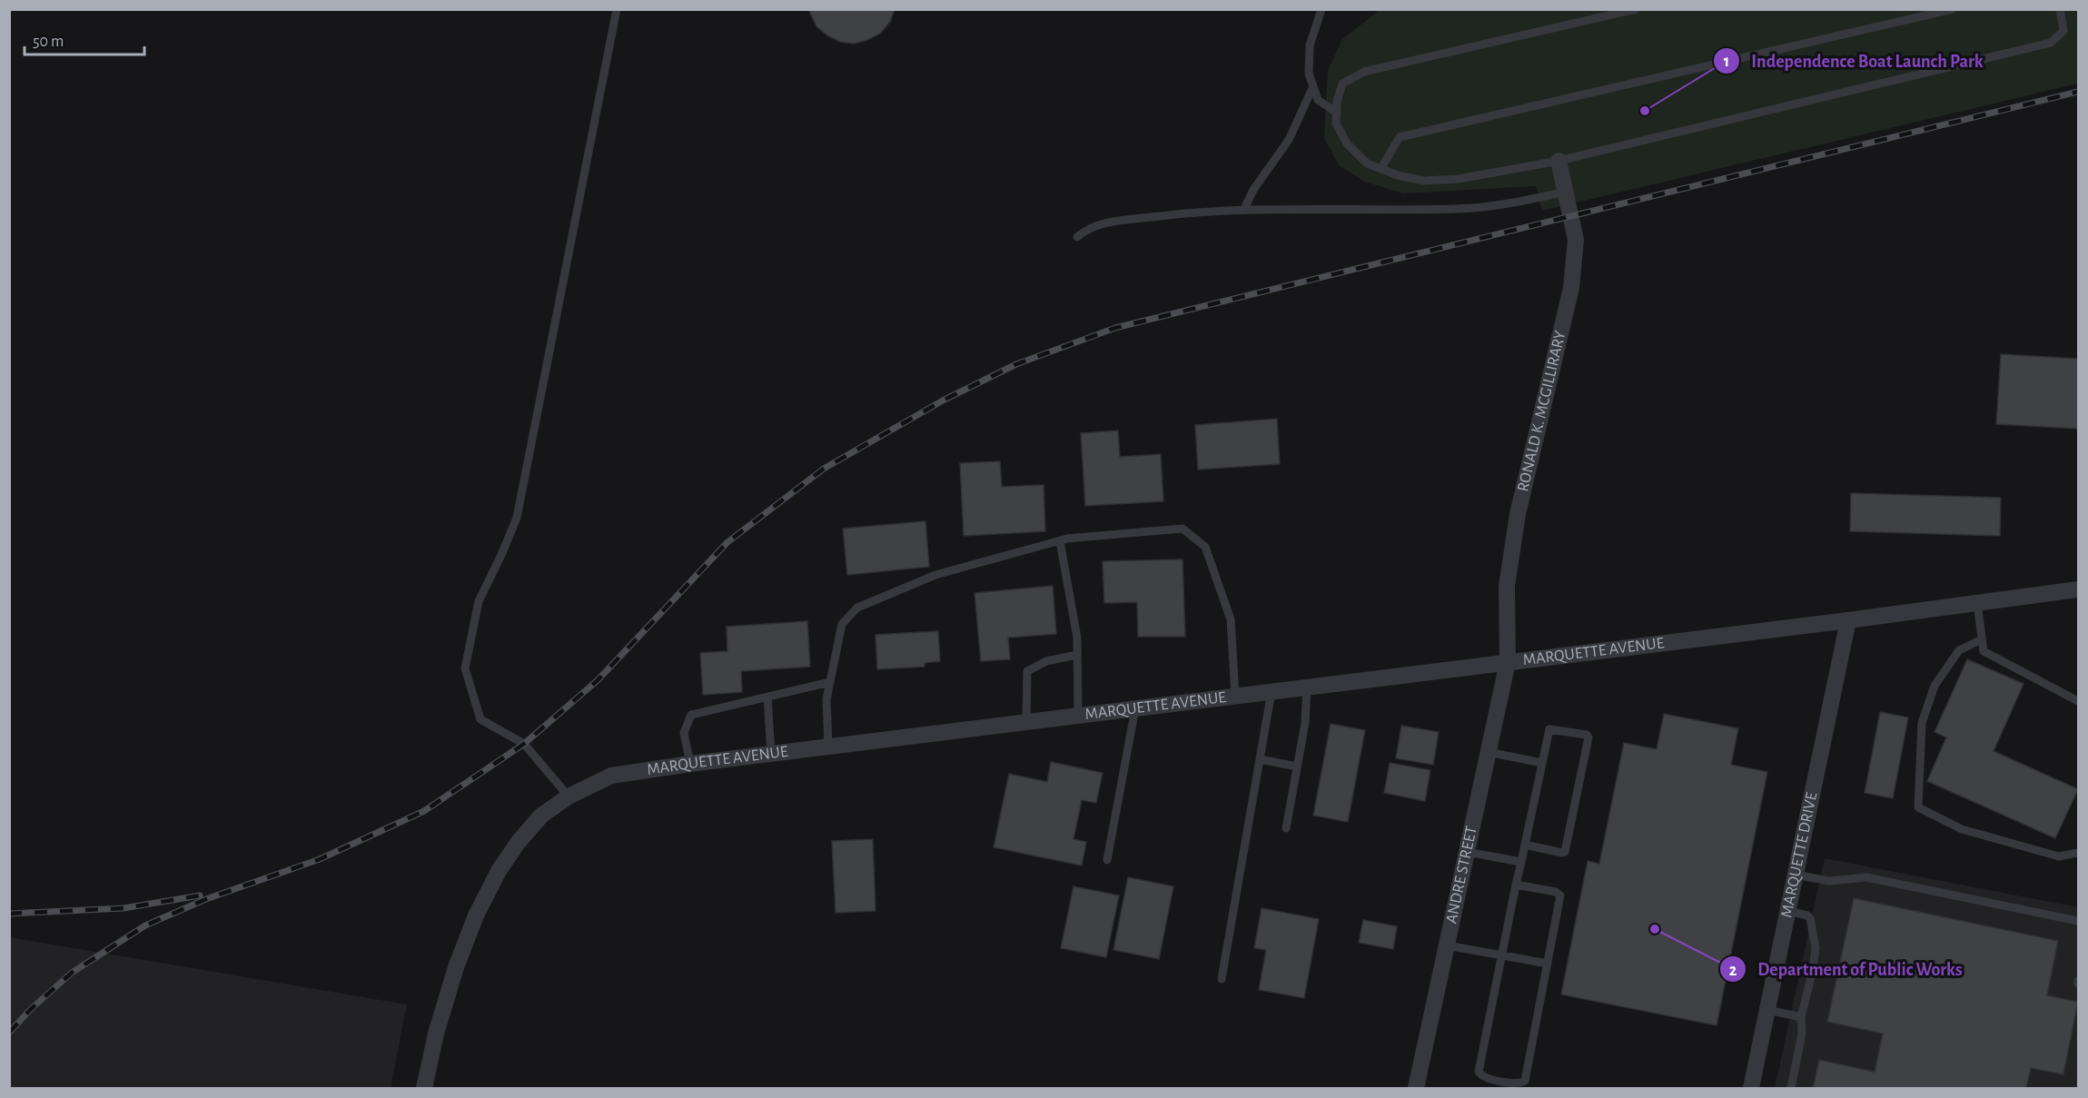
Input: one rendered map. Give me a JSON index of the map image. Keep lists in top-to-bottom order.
{
  "streets": {
    "street": [
      "RONALD K. MCGILLIRARY",
      "MARQUETTE AVENUE",
      "MARQUETTE DRIVE",
      "ANDRE STREET"
    ]
  },
  "crossings": [
    ["RONALD K. MCGILLIRARY", "MARQUETTE AVENUE"],
    ["RONALD K. MCGILLIRARY", "ANDRE STREET"],
    ["MARQUETTE AVENUE", "MARQUETTE DRIVE"],
    ["MARQUETTE AVENUE", "ANDRE STREET"]
  ],
  "places": ["Independence Boat Launch Park", "Department of Public Works"],
  "scale_bar": "50 m"
}
